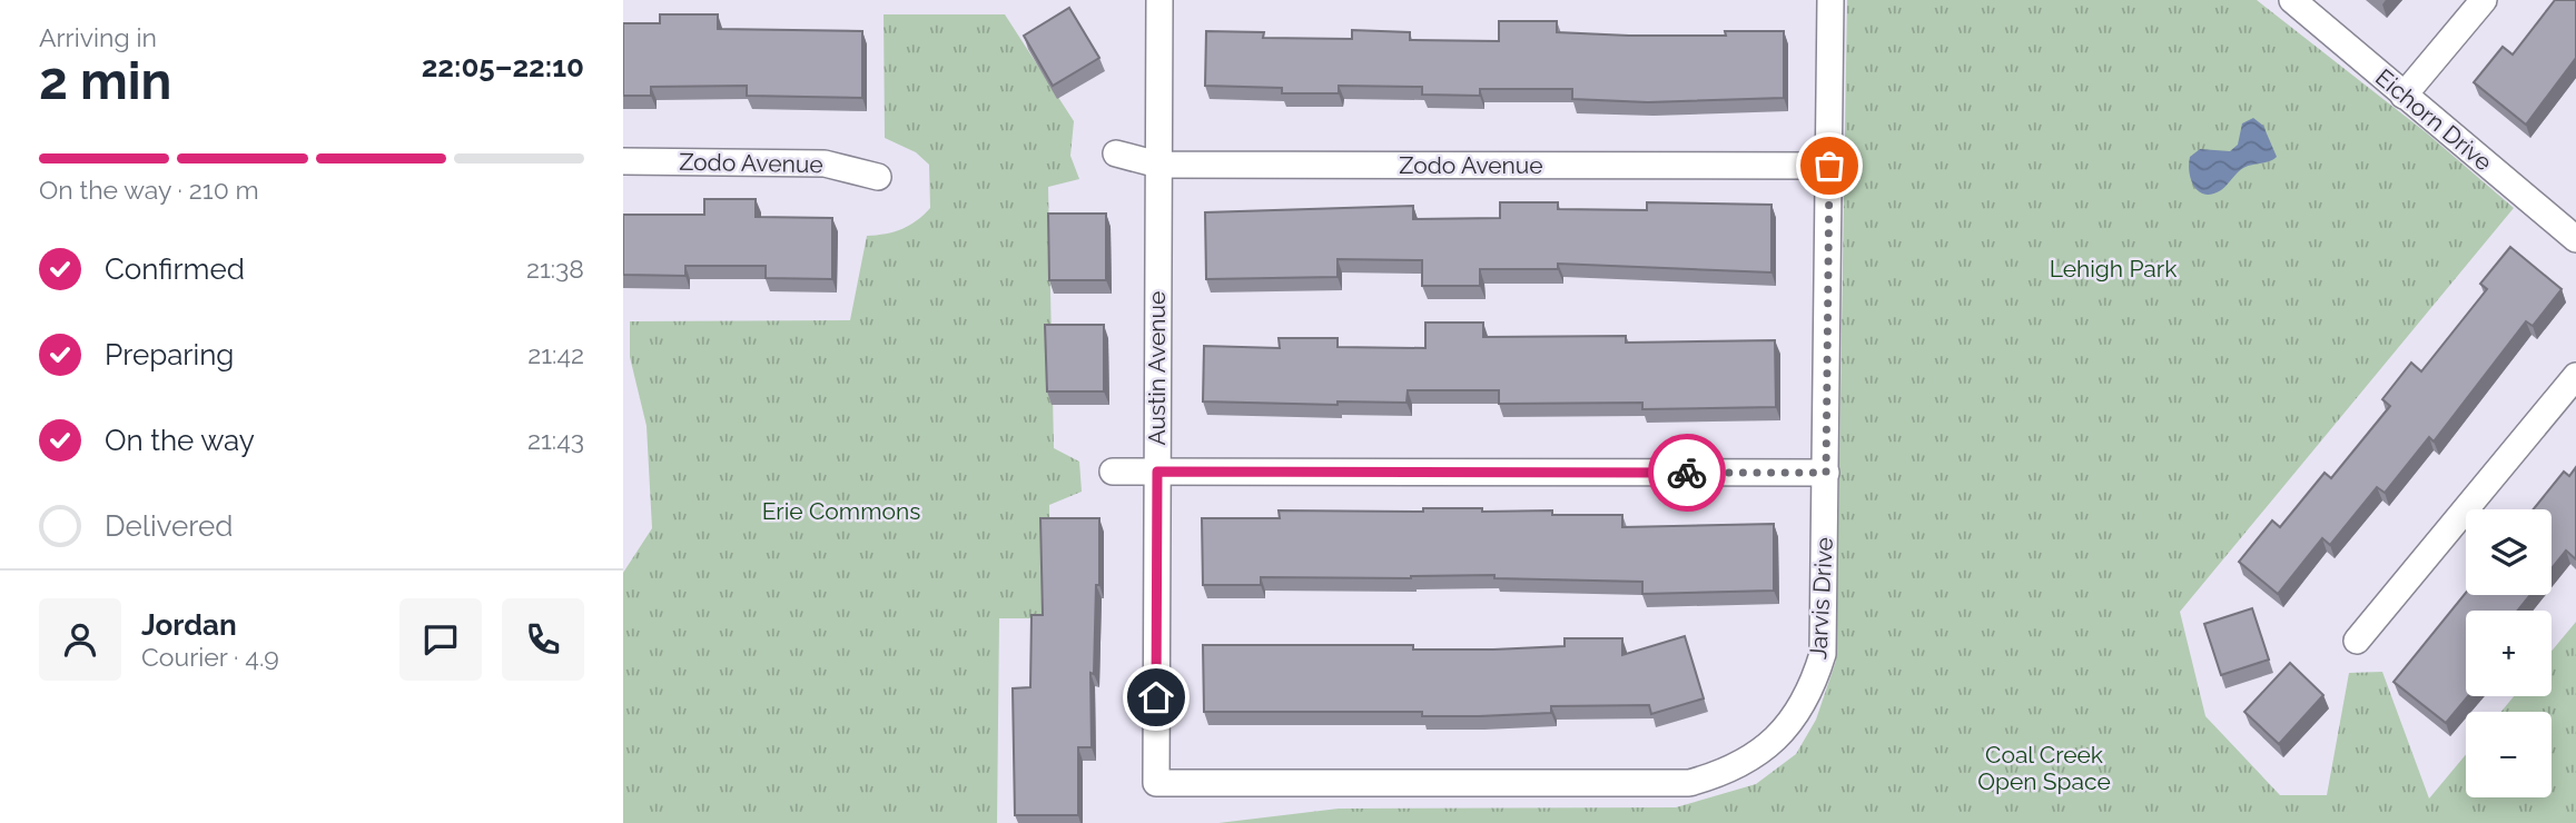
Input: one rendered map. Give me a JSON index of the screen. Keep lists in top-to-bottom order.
{
  "streets": {
    "street": [
      "Eichorn Drive",
      "Zodo Avenue",
      "Austin Avenue",
      "Jarvis Drive"
    ]
  },
  "crossings": [
    ["Zodo Avenue", "Austin Avenue"],
    ["Zodo Avenue", "Jarvis Drive"],
    ["Austin Avenue", "Jarvis Drive"]
  ],
  "parks": ["Lehigh Park", "Erie Commons", "Coal Creek Open Space"],
  "page": {
    "heading": ["2 min", "Arriving in", "22:05–22:10"],
    "panel": ["Jordan", "Courier · 4.9"],
    "bar": "On the way · 210 m",
    "list": [
      ["Confirmed", "21:38"],
      ["Preparing", "21:42"],
      ["On the way", "21:43"],
      "Delivered"
    ],
    "map_buttons": ["+", "−"]
  }
}
